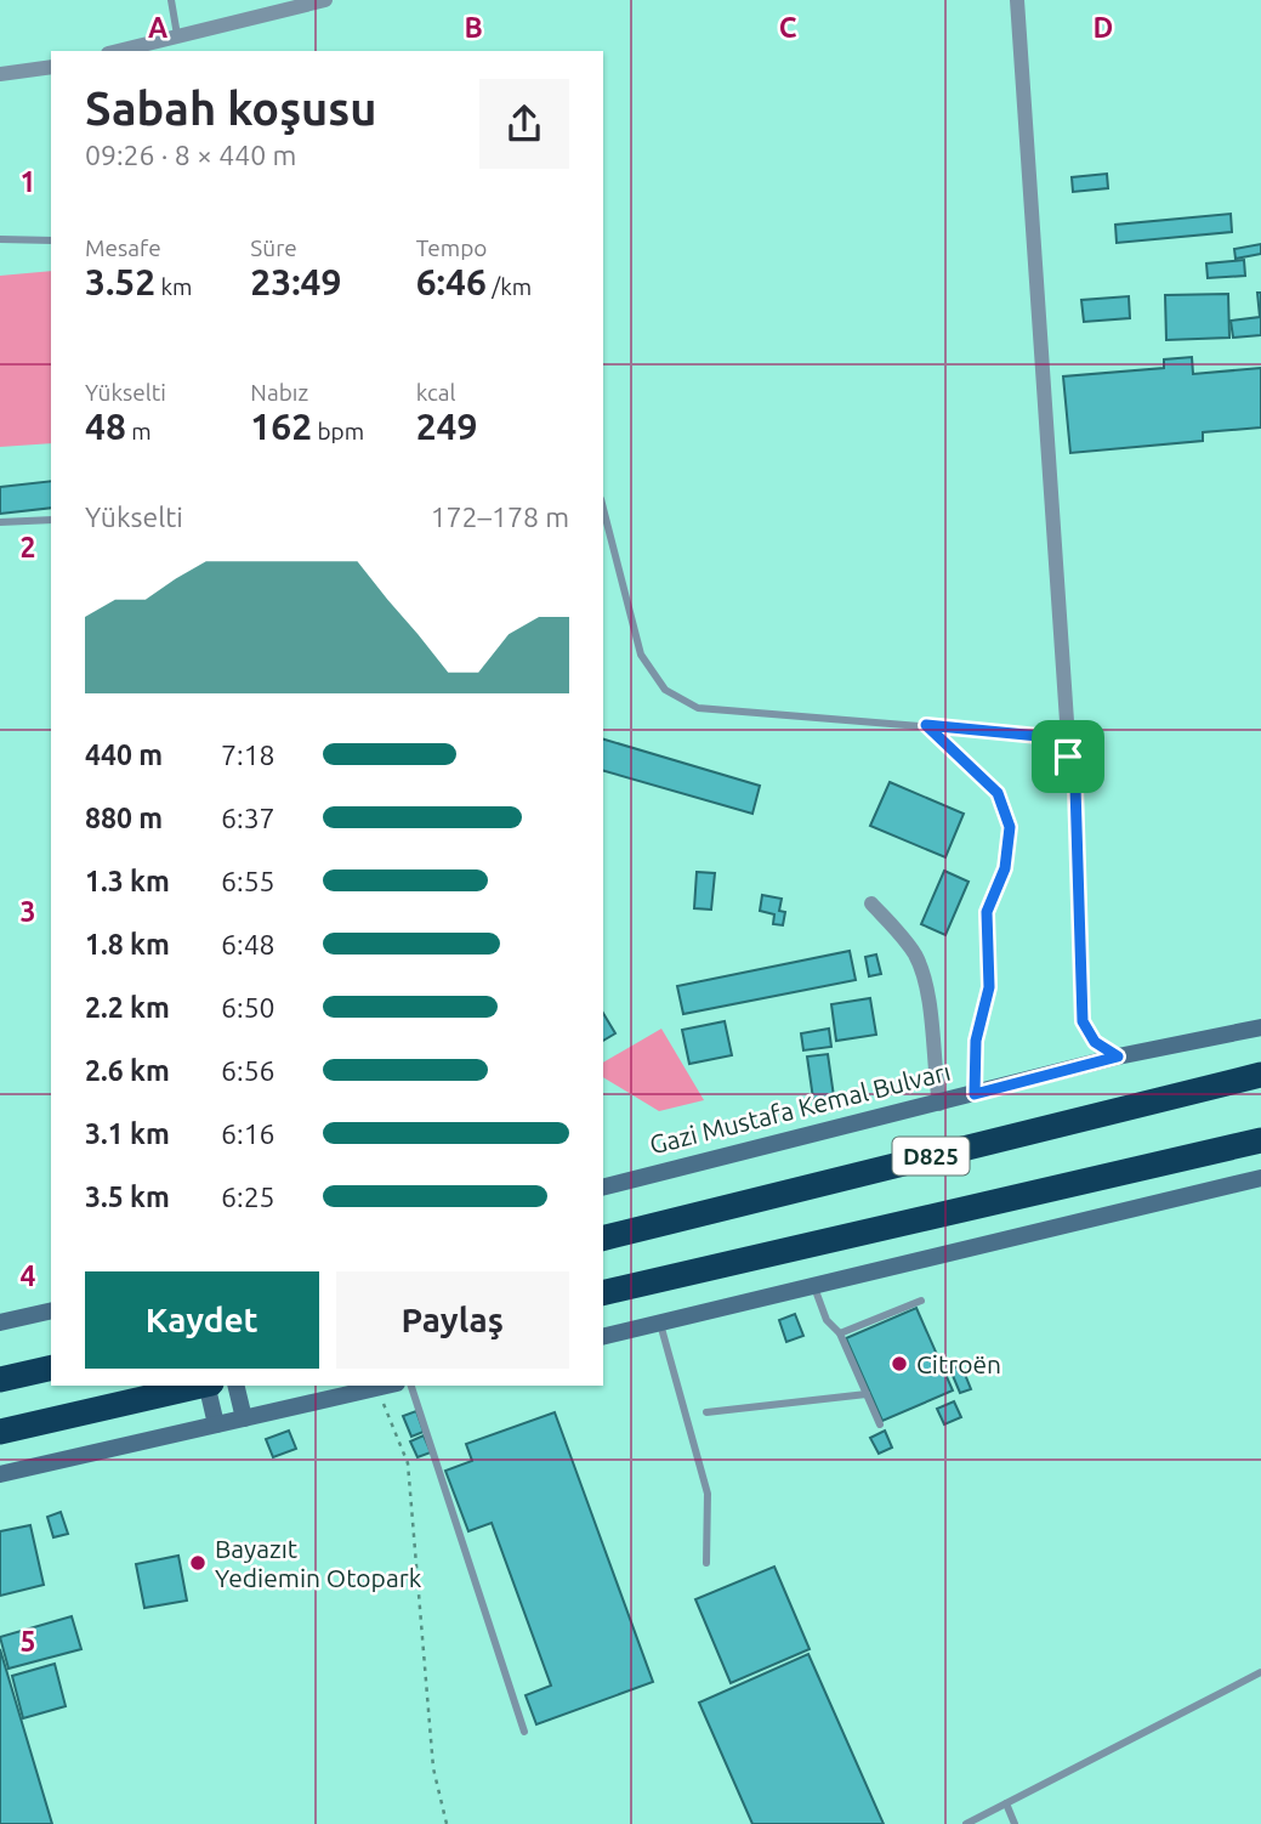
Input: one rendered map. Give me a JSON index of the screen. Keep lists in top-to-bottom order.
{
  "streets": {
    "highway": ["D825"],
    "street": ["Gazi Mustafa Kemal Bulvarı"]
  },
  "places": ["Citroën", "Bayazıt Yediemin Otopark"],
  "page": {
    "heading": ["Sabah koşusu", "09:26 · 8 × 440 m"],
    "stats": [
      ["Mesafe", "3.52 km"],
      ["Süre", "23:49"],
      ["Tempo", "6:46 /km"],
      ["Yükselti", "48 m"],
      ["Nabız", "162 bpm"],
      ["kcal", "249"]
    ],
    "chart": ["Yükselti", "172–178 m"],
    "list": [
      {
        "name": "440 m",
        "note": "7:18"
      },
      {
        "name": "880 m",
        "note": "6:37"
      },
      {
        "name": "1.3 km",
        "note": "6:55"
      },
      {
        "name": "1.8 km",
        "note": "6:48"
      },
      {
        "name": "2.2 km",
        "note": "6:50"
      },
      {
        "name": "2.6 km",
        "note": "6:56"
      },
      {
        "name": "3.1 km",
        "note": "6:16"
      },
      {
        "name": "3.5 km",
        "note": "6:25"
      }
    ],
    "buttons": ["Kaydet", "Paylaş"]
  },
  "grid": {
    "columns": [
      "A",
      "B",
      "C",
      "D"
    ],
    "rows": [
      "1",
      "2",
      "3",
      "4",
      "5"
    ]
  }
}
